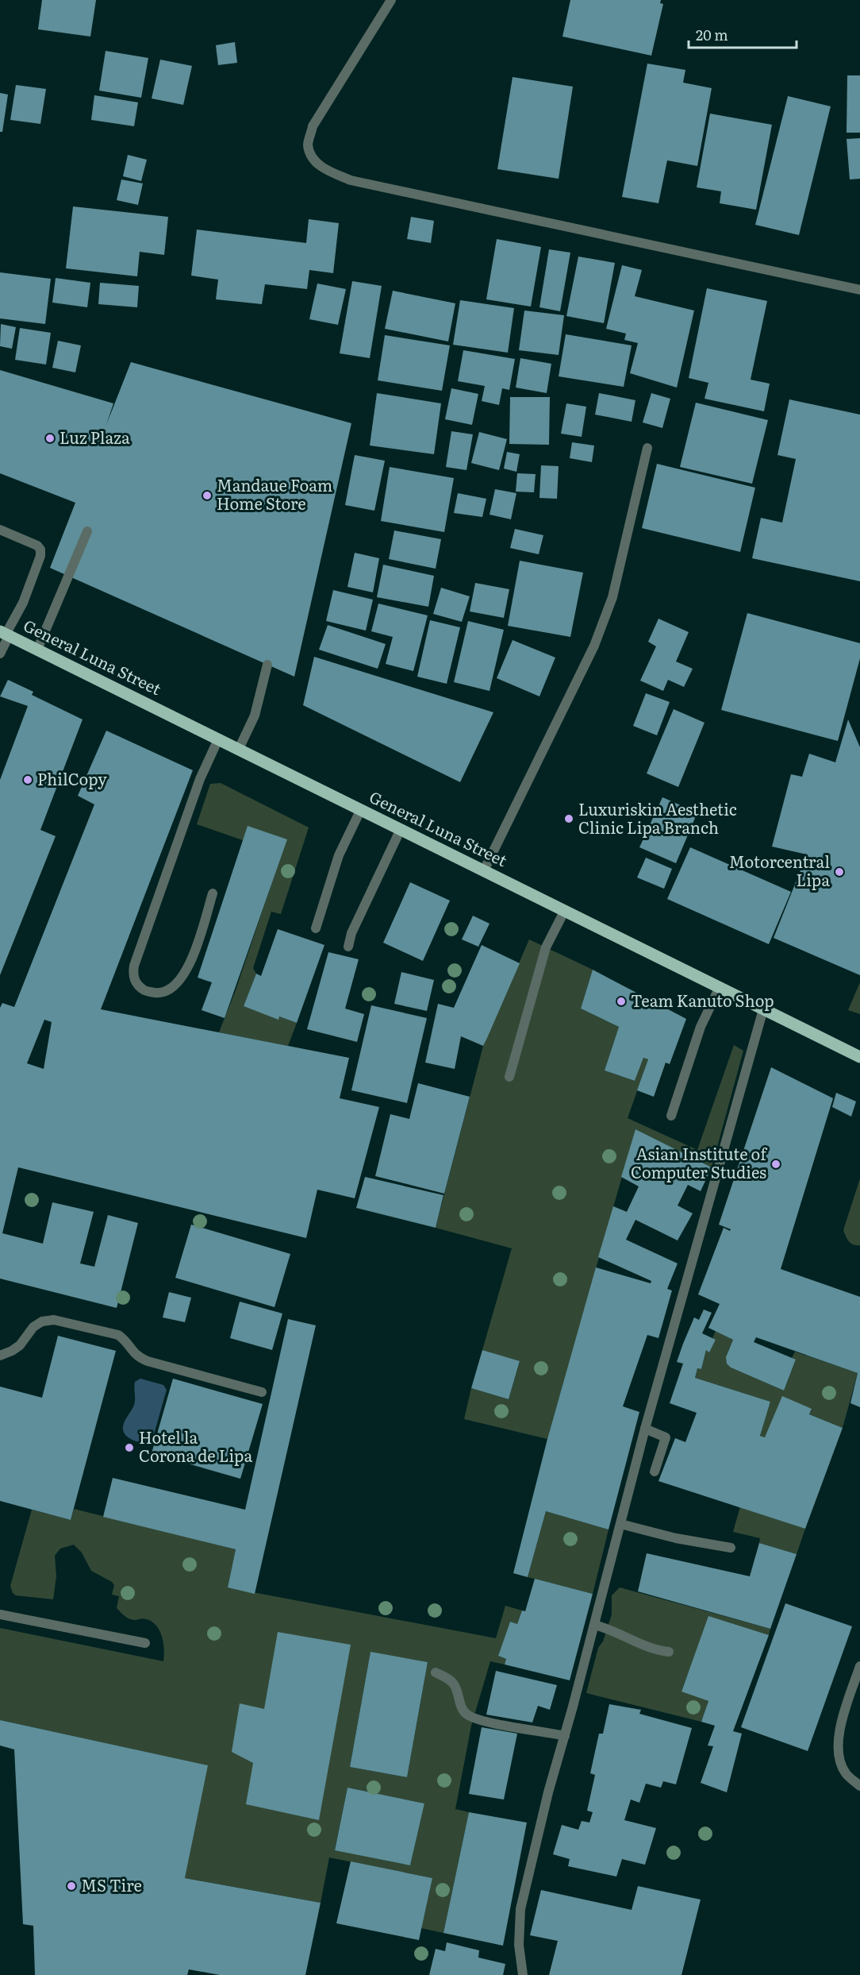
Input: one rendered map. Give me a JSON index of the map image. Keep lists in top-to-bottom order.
{
  "streets": {
    "main road": ["General Luna Street"]
  },
  "places": [
    "Luz Plaza",
    "Mandaue Foam Home Store",
    "PhilCopy",
    "Luxuriskin Aesthetic Clinic Lipa Branch",
    "Motorcentral Lipa",
    "Team Kanuto Shop",
    "Asian Institute of Computer Studies",
    "Hotel la Corona de Lipa",
    "MS Tire"
  ],
  "scale_bar": "20 m"
}
